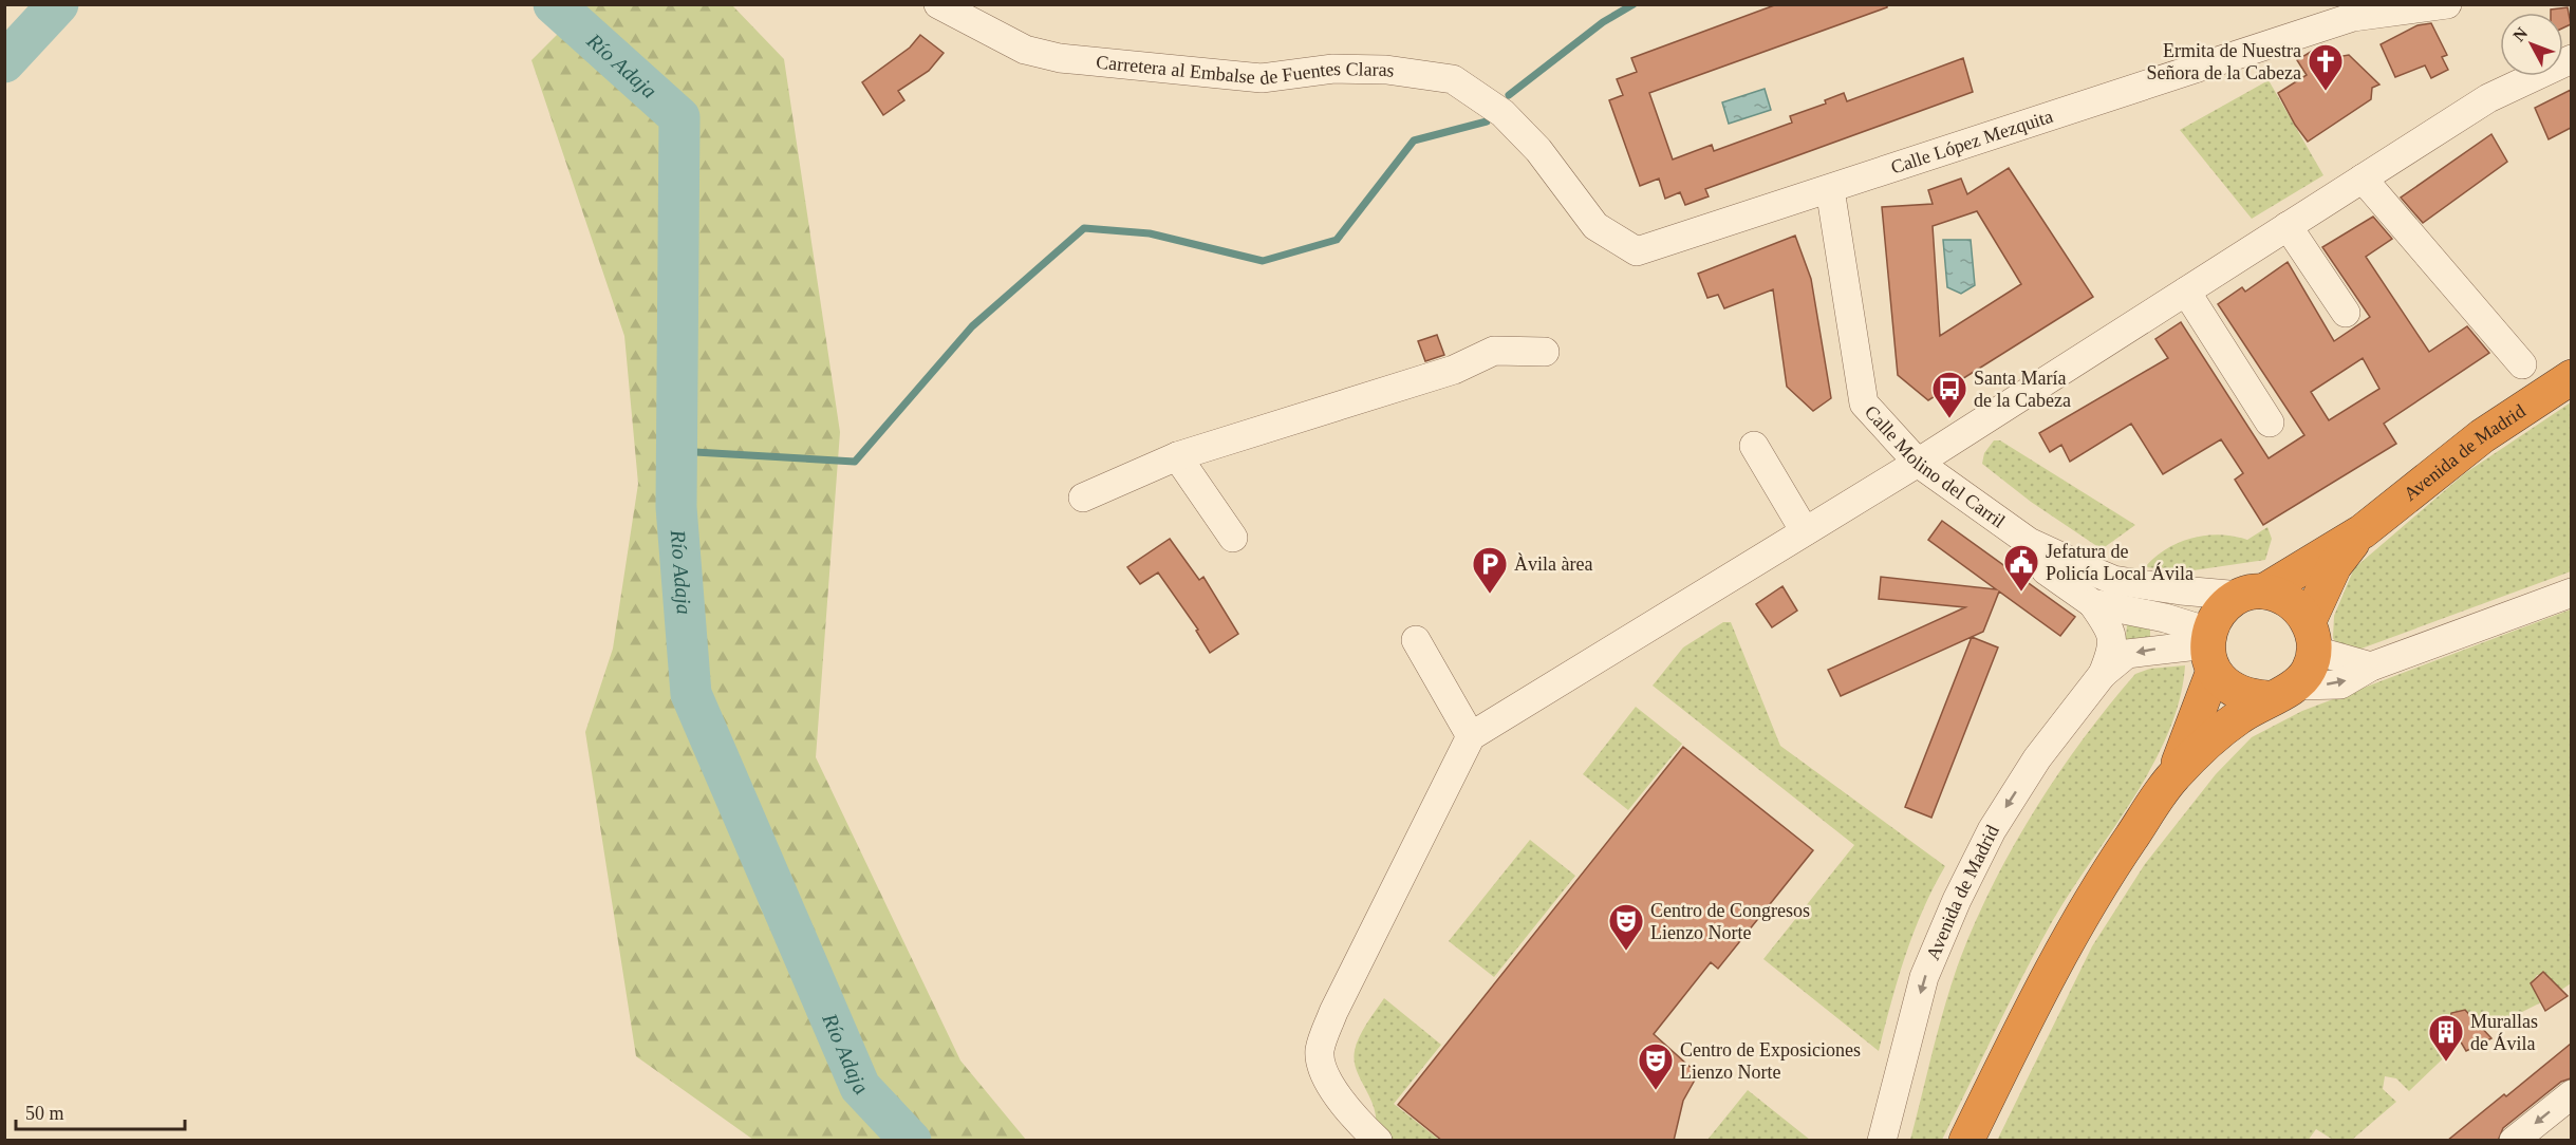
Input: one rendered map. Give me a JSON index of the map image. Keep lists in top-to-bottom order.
{
  "streets": {
    "highway": ["Avenida de Madrid"],
    "street": ["Carretera al Embalse de Fuentes Claras", "Calle López Mezquita", "Calle Molino del Carril"]
  },
  "crossings": [
    ["Carretera al Embalse de Fuentes Claras", "Calle López Mezquita"],
    ["Calle López Mezquita", "Calle Molino del Carril"],
    ["Avenida de Madrid", "Calle Molino del Carril"]
  ],
  "water": ["Río Adaja"],
  "places": {
    "church": ["Ermita de Nuestra Señora de la Cabeza"],
    "bus stop": ["Santa María de la Cabeza"],
    "public building": ["Jefatura de Policía Local Ávila"],
    "parking": ["Àvila àrea"],
    "theatre": ["Centro de Congresos Lienzo Norte", "Centro de Exposiciones Lienzo Norte"],
    "building": ["Murallas de Ávila"]
  },
  "scale_bar": "50 m",
  "north": "top left"
}
